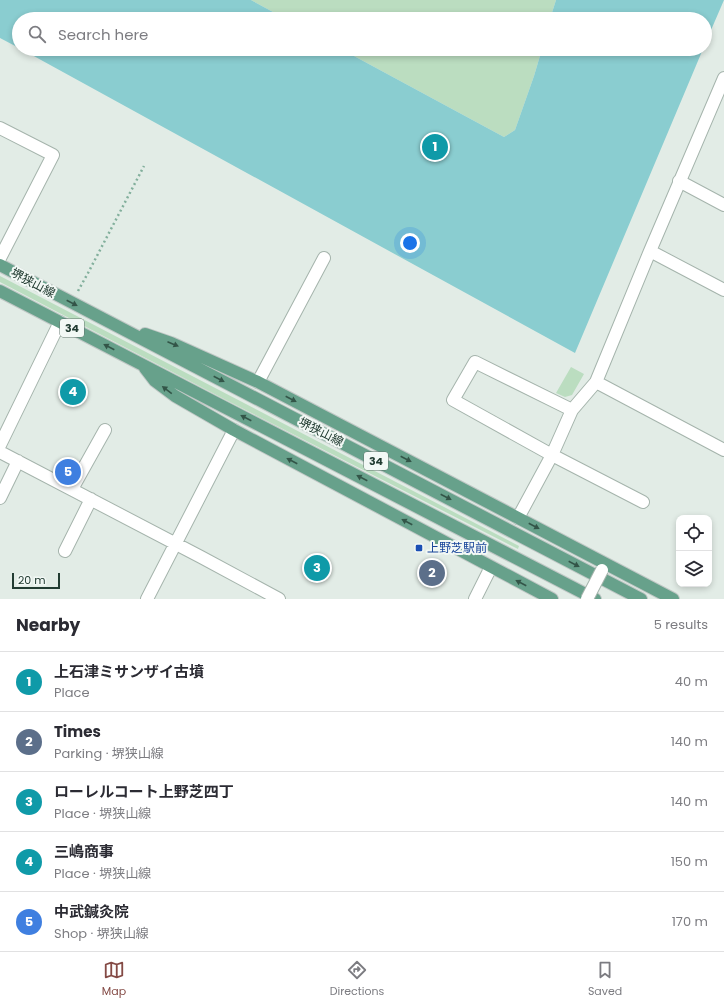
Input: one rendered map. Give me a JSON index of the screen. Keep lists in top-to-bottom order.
{
  "streets": {
    "main road": ["堺狭山線", "34"]
  },
  "places": {
    "transit": ["上野芝駅前"]
  },
  "scale_bar": "20 m",
  "page": {
    "search": "Search here",
    "pins": [
      "1",
      "4",
      "5",
      "3",
      "2"
    ],
    "scale": "20 m",
    "heading": ["Nearby", "5 results"],
    "list": [
      {
        "mark": "1",
        "name": "上石津ミサンザイ古墳",
        "note": "Place",
        "value": "40 m"
      },
      {
        "mark": "2",
        "name": "Times",
        "note": "Parking · 堺狭山線",
        "value": "140 m"
      },
      {
        "mark": "3",
        "name": "ローレルコート上野芝四丁",
        "note": "Place · 堺狭山線",
        "value": "140 m"
      },
      {
        "mark": "4",
        "name": "三嶋商事",
        "note": "Place · 堺狭山線",
        "value": "150 m"
      },
      {
        "mark": "5",
        "name": "中武鍼灸院",
        "note": "Shop · 堺狭山線",
        "value": "170 m"
      }
    ],
    "nav": ["Map", "Directions", "Saved"]
  }
}
